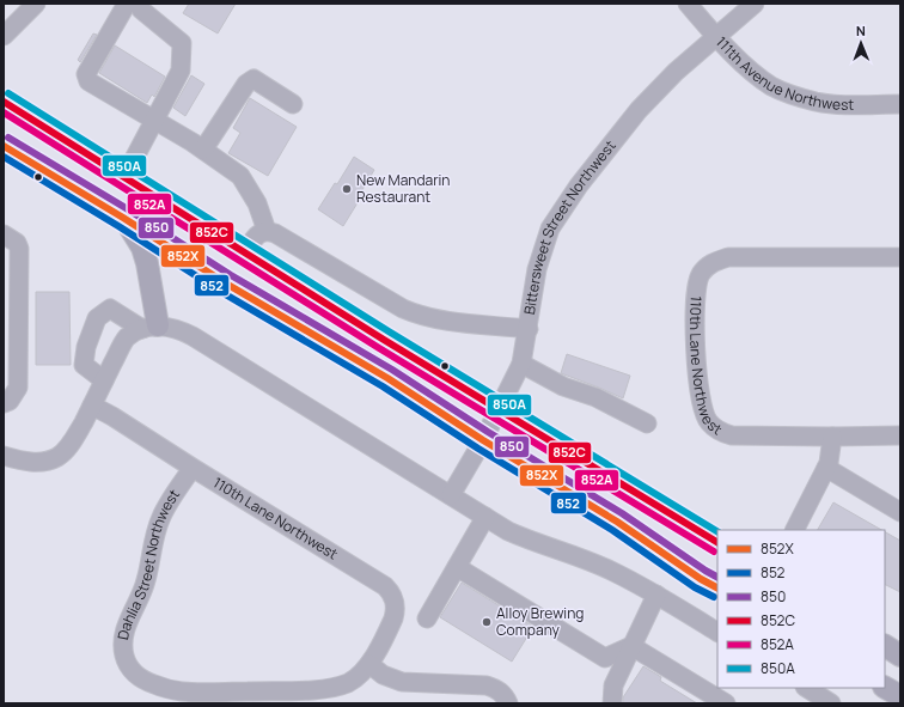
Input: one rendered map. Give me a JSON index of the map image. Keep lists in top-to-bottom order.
{
  "streets": {
    "street": [
      "111th Avenue Northwest",
      "Bittersweet Street Northwest",
      "110th Lane Northwest",
      "Dahlia Street Northwest"
    ]
  },
  "crossings": [
    ["111th Avenue Northwest", "Bittersweet Street Northwest"],
    ["110th Lane Northwest", "Dahlia Street Northwest"]
  ],
  "places": ["New Mandarin Restaurant", "Alloy Brewing Company"],
  "lines": [
    "transit line 850A",
    "transit line 852C",
    "transit line 852A",
    "transit line 850",
    "transit line 852X",
    "transit line 852"
  ],
  "legend": [
    "852X",
    "852",
    "850",
    "852C",
    "852A",
    "850A"
  ],
  "north": "top"
}
